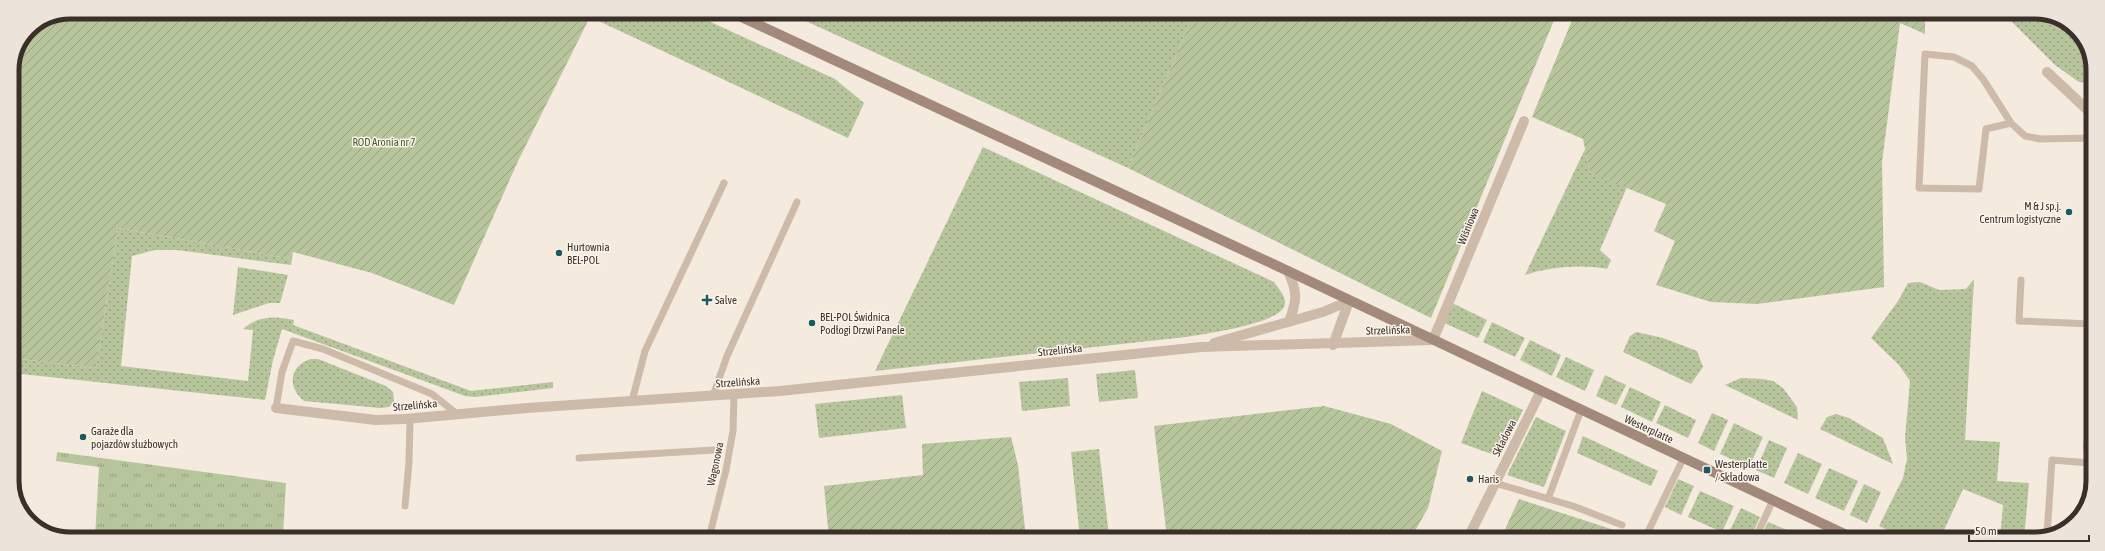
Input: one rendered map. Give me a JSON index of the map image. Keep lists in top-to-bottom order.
{
  "streets": {
    "main road": ["Westerplatte"],
    "street": ["Wiśniowa", "Strzelińska", "Składowa"],
    "lane": ["Wagonowa"]
  },
  "crossings": [
    ["Wiśniowa", "Strzelińska"],
    ["Wiśniowa", "Westerplatte"],
    ["Strzelińska", "Westerplatte"],
    ["Strzelińska", "Wagonowa"],
    ["Westerplatte", "Składowa"]
  ],
  "parks": ["ROD Aronia nr 7"],
  "places": {
    "other": [
      "M & J sp.j. Centrum logistyczne",
      "Hurtownia BEL-POL",
      "BEL-POL Świdnica Podłogi Drzwi Panele",
      "Garaże dla pojazdów służbowych",
      "Haris"
    ],
    "health": ["Salve"],
    "transit": ["Westerplatte / Składowa"]
  },
  "scale_bar": "50 m"
}
